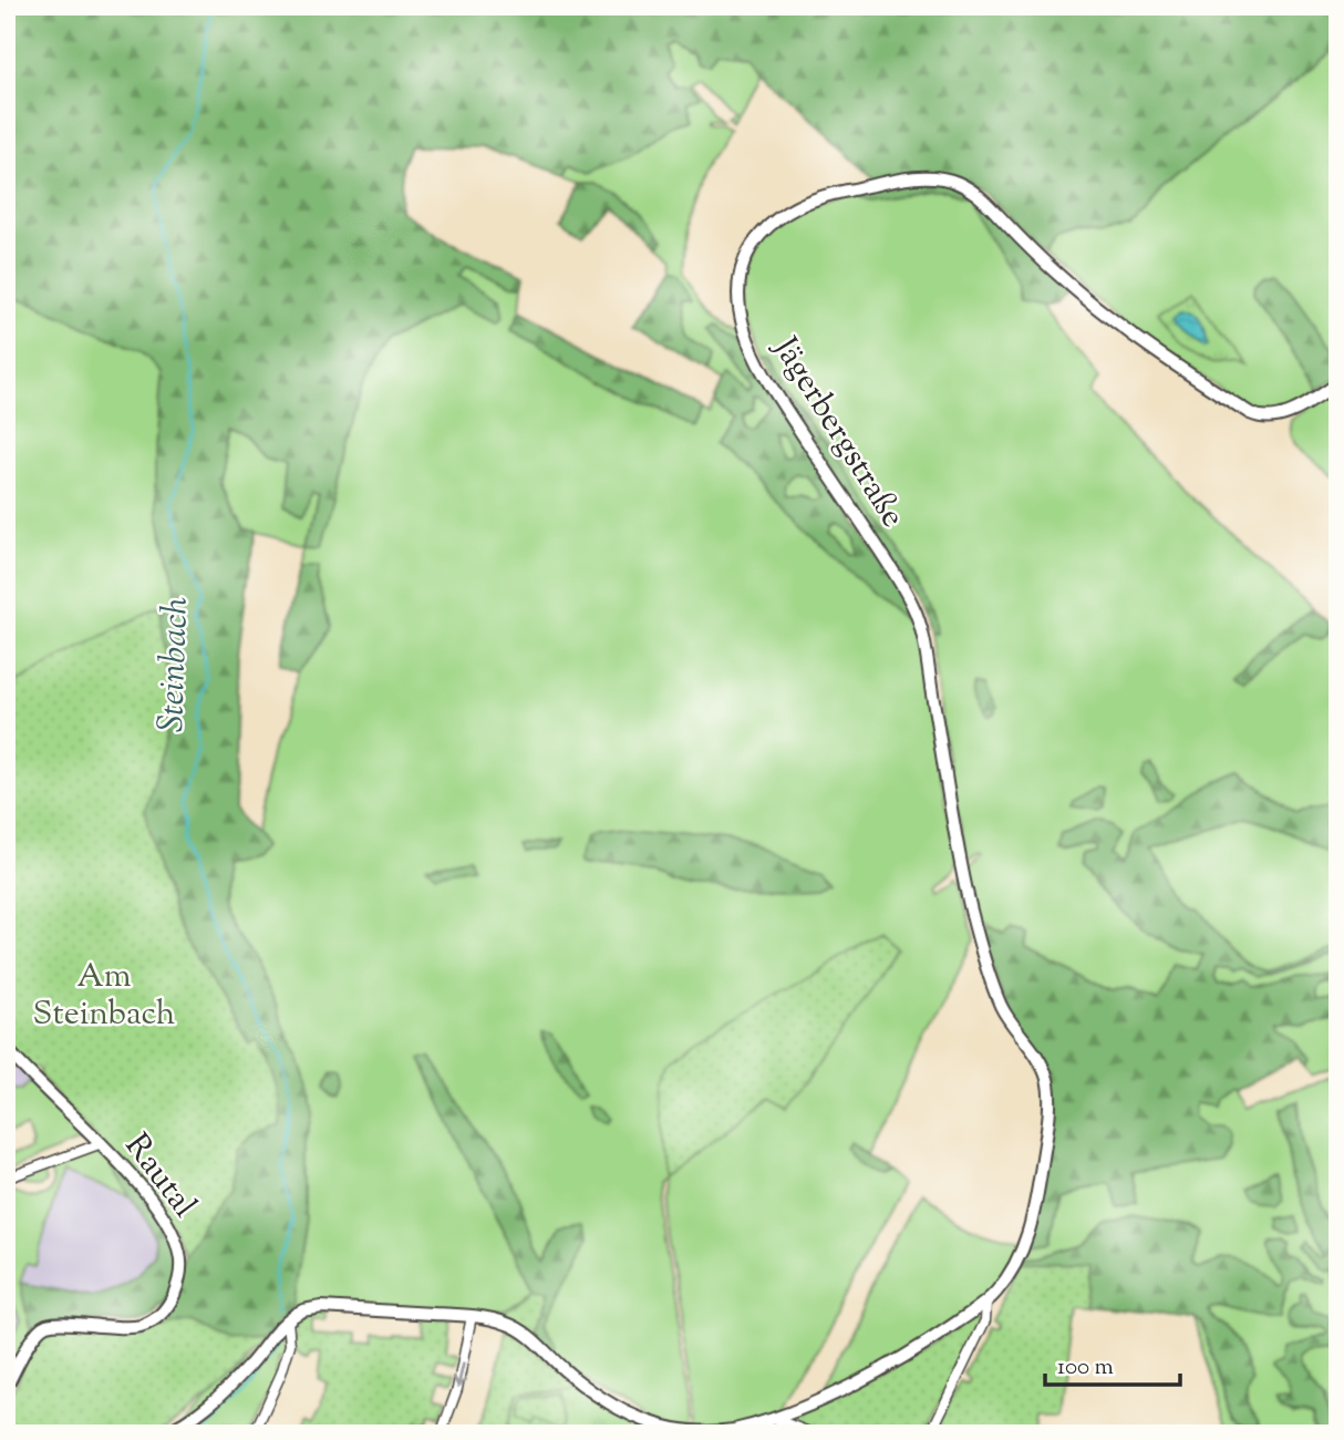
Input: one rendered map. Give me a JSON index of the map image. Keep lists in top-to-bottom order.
{
  "streets": {
    "street": ["Jägerbergstraße", "Rautal"]
  },
  "water": ["Steinbach"],
  "parks": ["Am Steinbach"],
  "scale_bar": "100 m"
}
